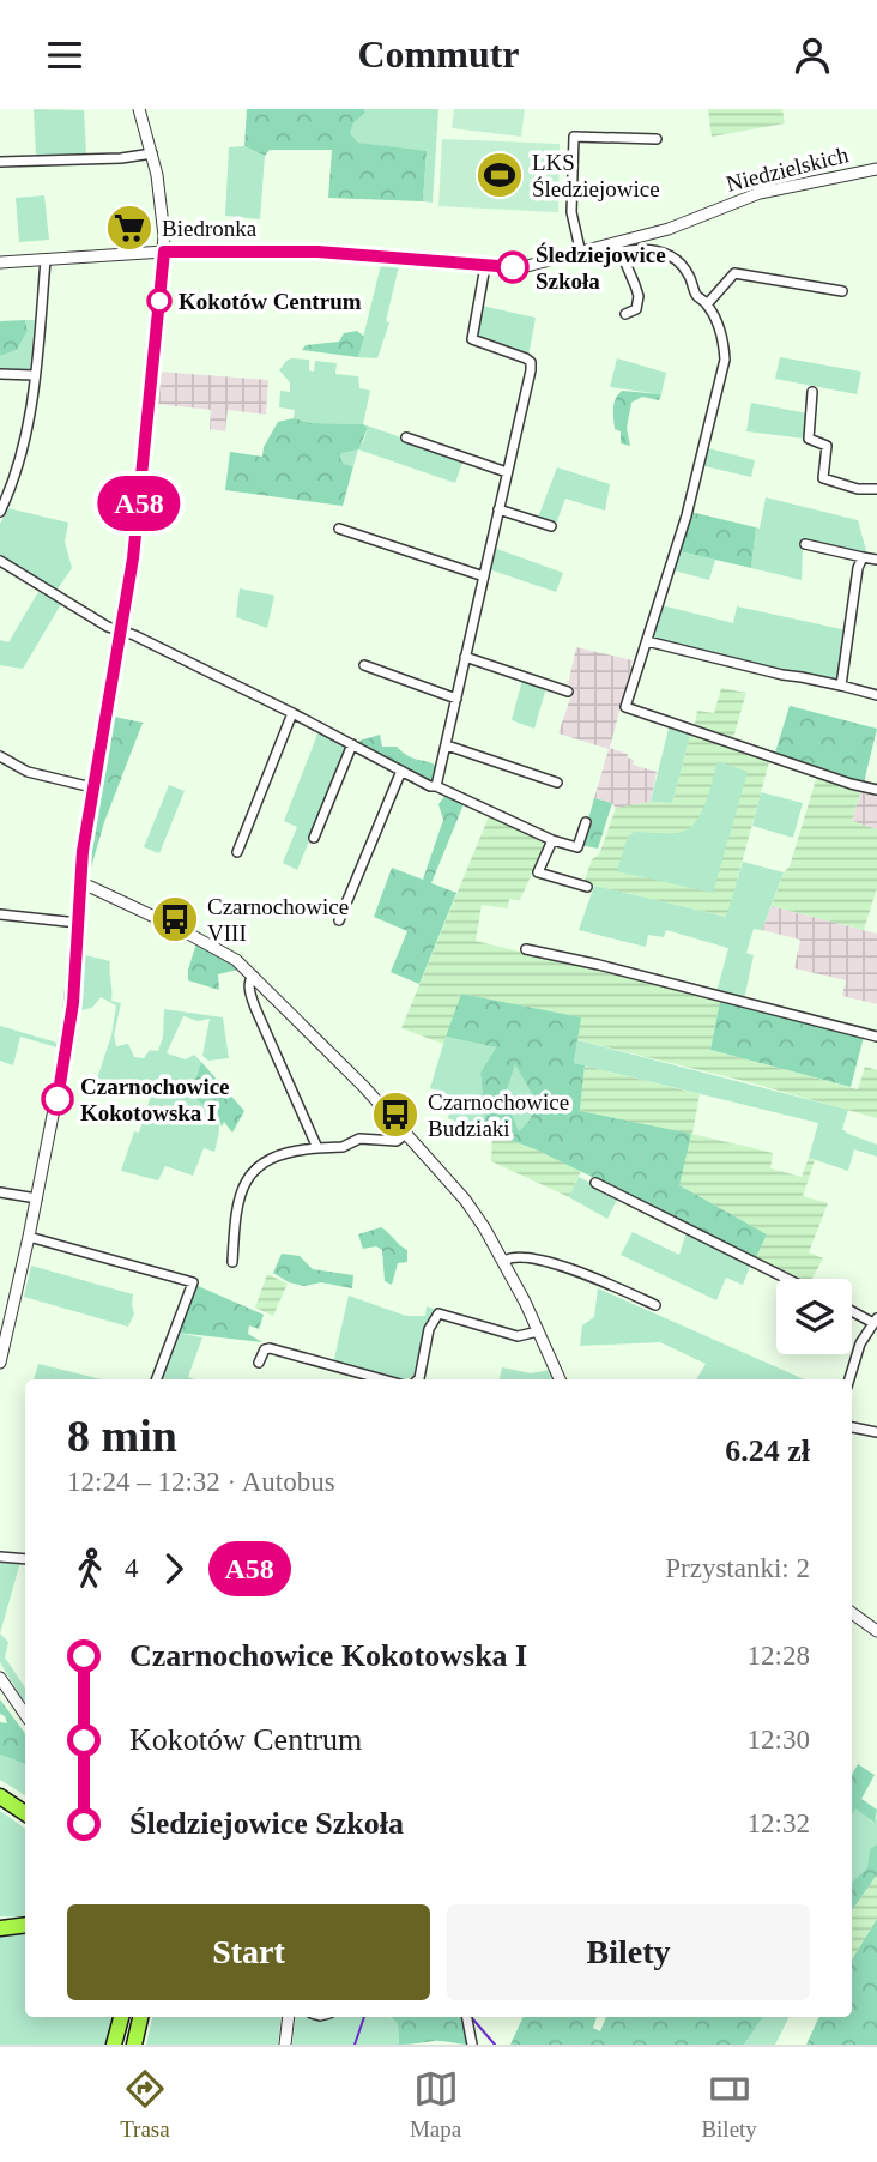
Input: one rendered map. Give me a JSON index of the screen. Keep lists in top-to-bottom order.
{
  "streets": {
    "street": ["Niedzielskich"]
  },
  "places": {
    "sports": ["LKS Śledziejowice"],
    "supermarket": ["Biedronka"],
    "other": ["Śledziejowice Szkoła", "Kokotów Centrum", "Czarnochowice Kokotowska I"],
    "bus stop": ["Czarnochowice VIII", "Czarnochowice Budziaki"]
  },
  "lines": ["bus line A58"],
  "page": {
    "header": "Commutr",
    "on_map": "A58",
    "heading": ["8 min", "12:24 – 12:32 · Autobus", "6.24 zł"],
    "legs": ["4", "A58", "Przystanki: 2"],
    "list": [
      {
        "name": "Czarnochowice Kokotowska I",
        "value": "12:28"
      },
      {
        "name": "Kokotów Centrum",
        "value": "12:30"
      },
      {
        "name": "Śledziejowice Szkoła",
        "value": "12:32"
      }
    ],
    "buttons": ["Start", "Bilety"],
    "tabs": ["Trasa", "Mapa", "Bilety"]
  }
}
